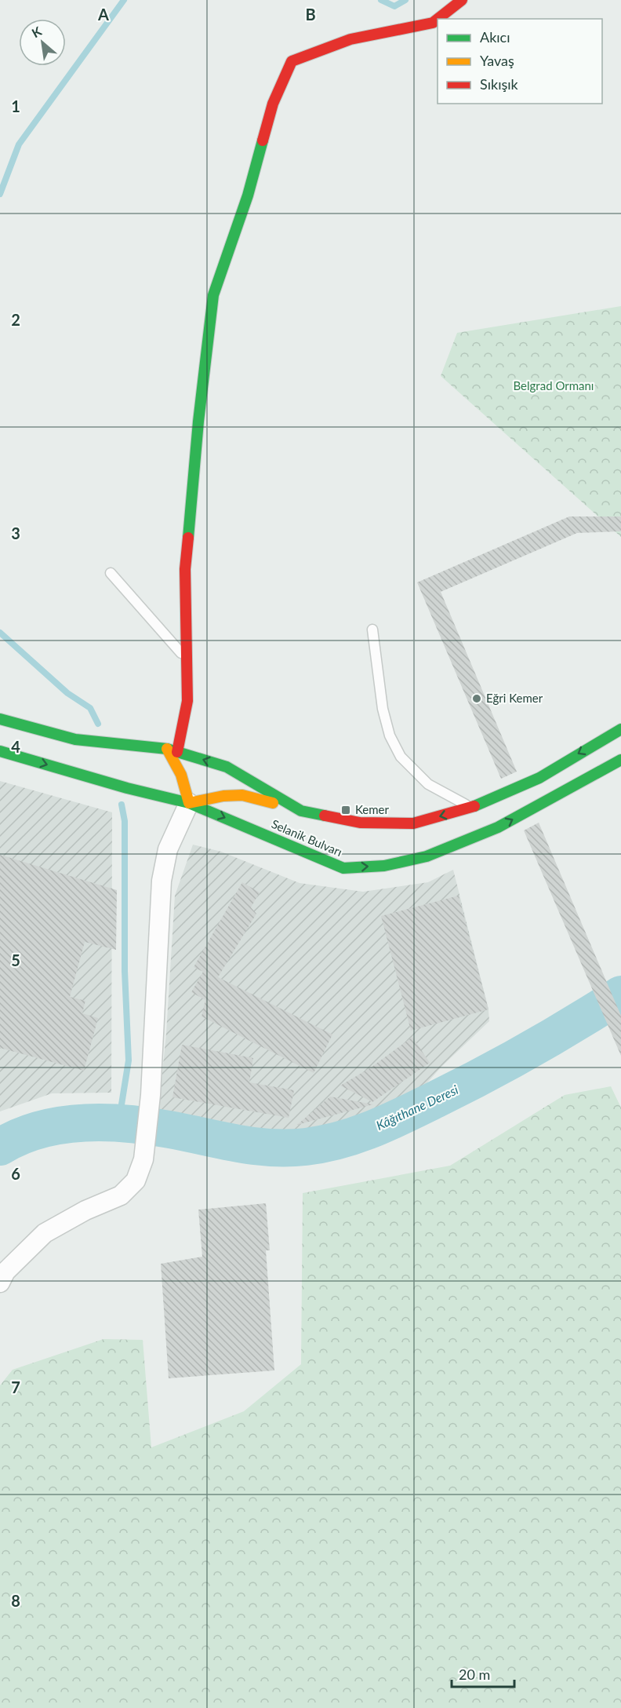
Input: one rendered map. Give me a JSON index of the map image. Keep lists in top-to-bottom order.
{
  "streets": {
    "main road": ["Selanik Bulvarı"]
  },
  "water": ["Kâğıthane Deresi"],
  "parks": ["Belgrad Ormanı"],
  "places": {
    "other": ["Eğri Kemer"],
    "transit": ["Kemer"]
  },
  "legend": ["Akıcı", "Yavaş", "Sıkışık"],
  "scale_bar": "20 m",
  "north": "top left",
  "grid": {
    "columns": ["A", "B"],
    "rows": [
      "1",
      "2",
      "3",
      "4",
      "5",
      "6",
      "7",
      "8"
    ]
  }
}
